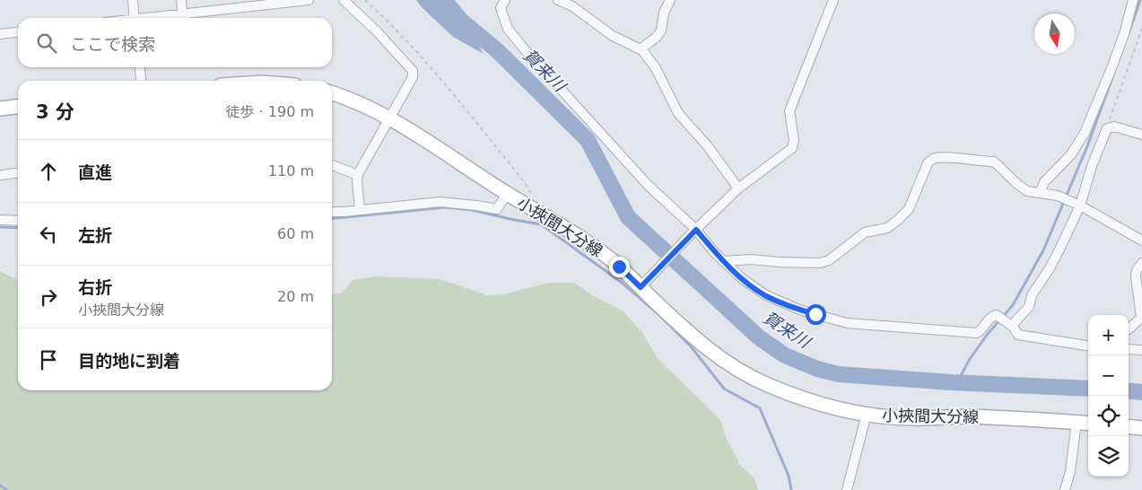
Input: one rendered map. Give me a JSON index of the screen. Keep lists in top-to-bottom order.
{
  "streets": {
    "main road": ["小挾間大分線"]
  },
  "water": ["賀来川"],
  "north": "bottom",
  "page": {
    "search": "ここで検索",
    "heading": ["3 分", "徒歩 · 190 m"],
    "list": [
      ["直進", "110 m"],
      ["左折", "60 m"],
      ["右折", "小挾間大分線", "20 m"],
      "目的地に到着"
    ],
    "map_buttons": ["+", "−"]
  }
}
